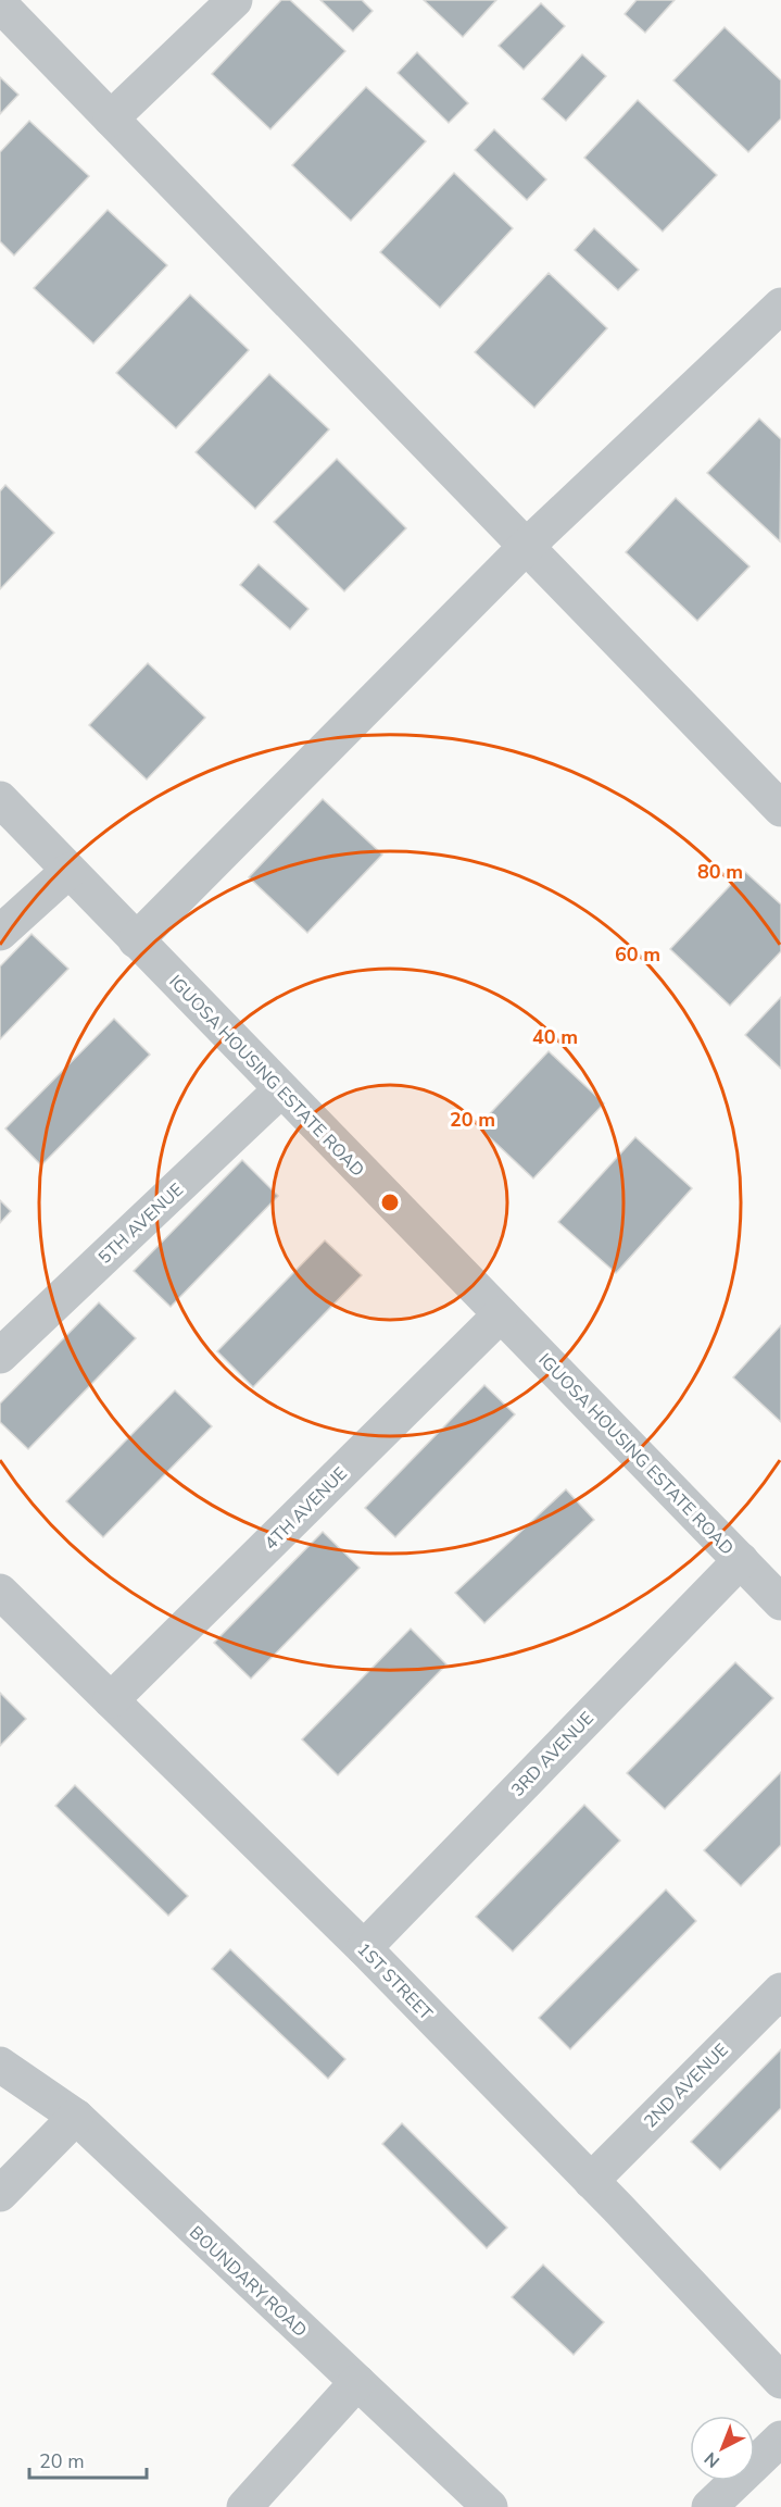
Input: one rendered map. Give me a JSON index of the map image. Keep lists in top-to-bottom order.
{
  "streets": {
    "street": [
      "IGUOSA HOUSING ESTATE ROAD",
      "5TH AVENUE",
      "4TH AVENUE",
      "3RD AVENUE",
      "1ST STREET",
      "2ND AVENUE",
      "BOUNDARY ROAD"
    ]
  },
  "crossings": [
    ["IGUOSA HOUSING ESTATE ROAD", "5TH AVENUE"],
    ["IGUOSA HOUSING ESTATE ROAD", "4TH AVENUE"],
    ["IGUOSA HOUSING ESTATE ROAD", "3RD AVENUE"],
    ["4TH AVENUE", "1ST STREET"],
    ["3RD AVENUE", "1ST STREET"],
    ["1ST STREET", "2ND AVENUE"]
  ],
  "scale_bar": "20 m",
  "north": "bottom left",
  "rings": [
    "80 m",
    "60 m",
    "40 m",
    "20 m"
  ]
}
